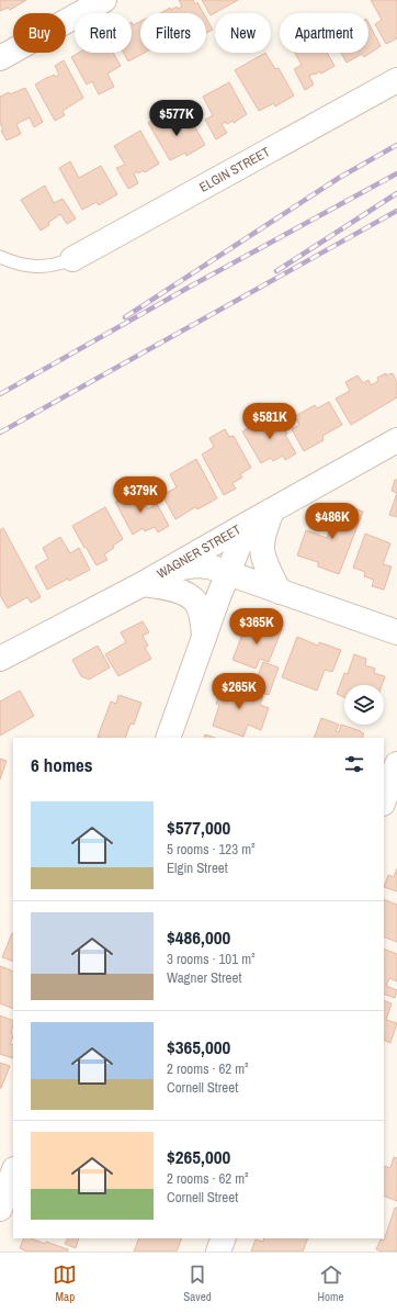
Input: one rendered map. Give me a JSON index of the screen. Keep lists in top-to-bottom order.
{
  "streets": {
    "street": ["ELGIN STREET", "WAGNER STREET"]
  },
  "page": {
    "chip": [
      "Buy",
      "Rent",
      "Filters",
      "New",
      "Apartment"
    ],
    "price": [
      "$577K",
      "$581K",
      "$379K",
      "$486K",
      "$365K",
      "$265K"
    ],
    "heading": "6 homes",
    "list": [
      {
        "name": "$577,000",
        "note": "5 rooms · 123 m² · Elgin Street"
      },
      {
        "name": "$486,000",
        "note": "3 rooms · 101 m² · Wagner Street"
      },
      {
        "name": "$365,000",
        "note": "2 rooms · 62 m² · Cornell Street"
      },
      {
        "name": "$265,000",
        "note": "2 rooms · 62 m² · Cornell Street"
      }
    ],
    "tabs": ["Map", "Saved", "Home"]
  }
}
